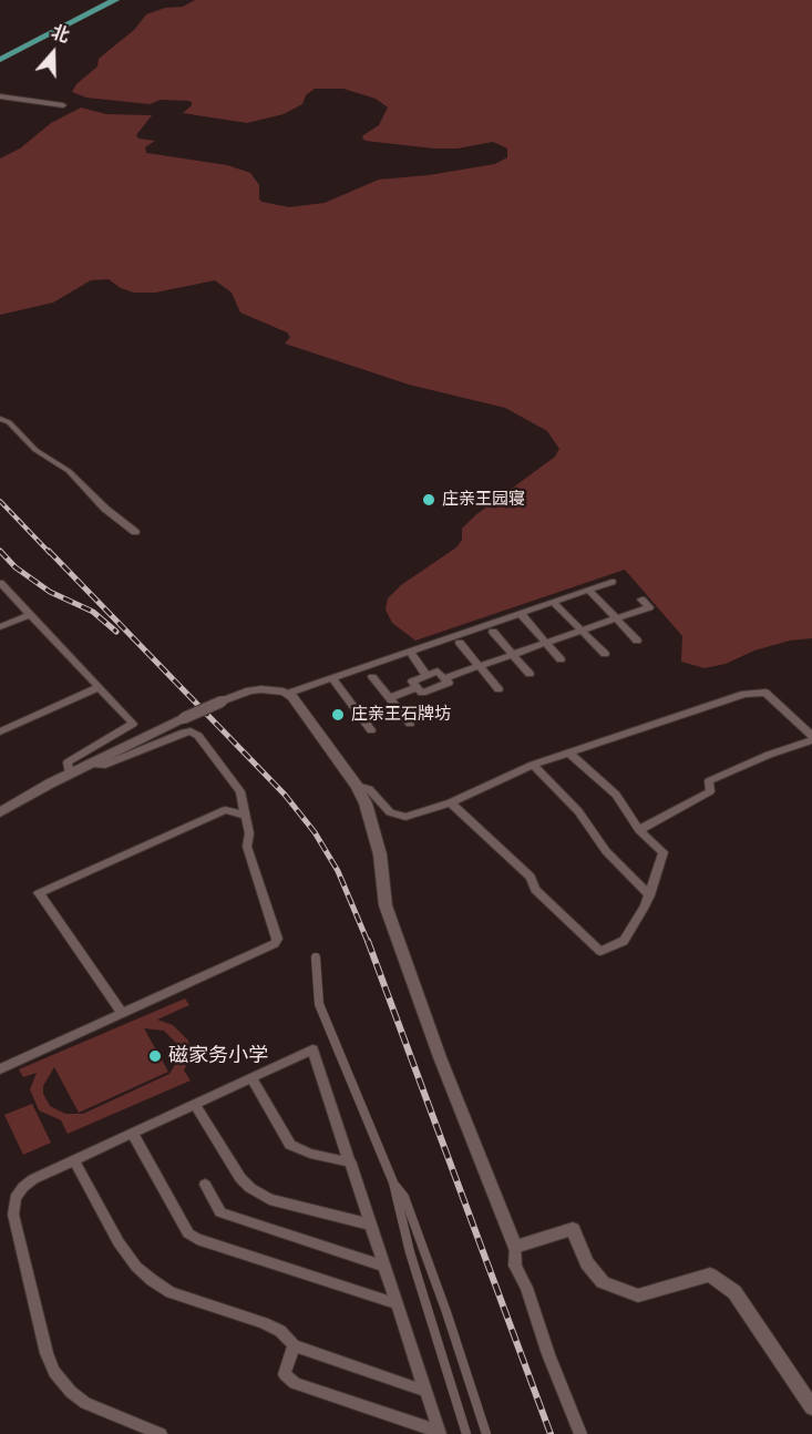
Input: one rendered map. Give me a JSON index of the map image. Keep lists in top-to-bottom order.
{
  "places": ["庄亲王园寝", "庄亲王石牌坊", "磁家务小学"],
  "north": "top"
}
